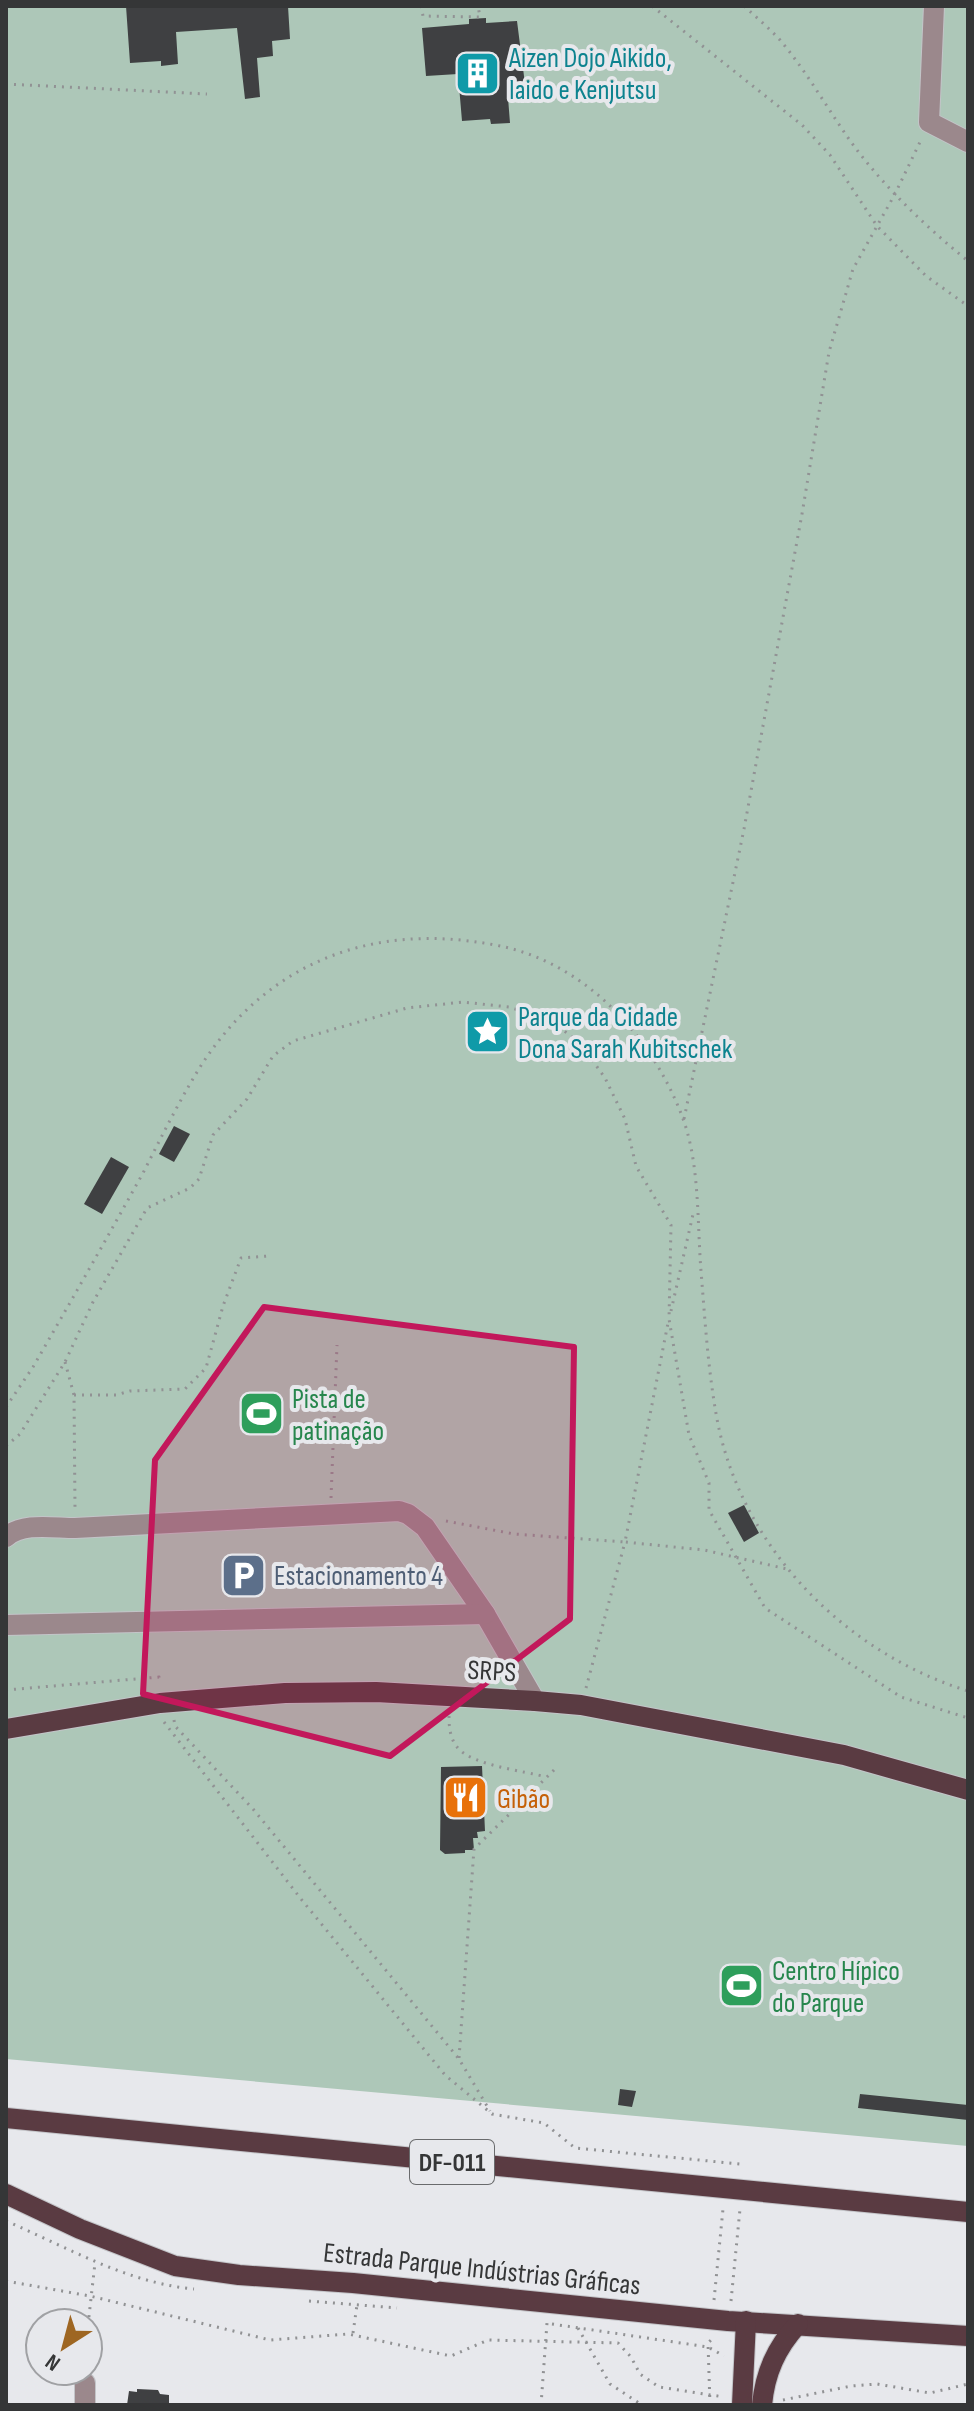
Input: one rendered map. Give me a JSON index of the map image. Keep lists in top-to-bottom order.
{
  "streets": {
    "main road": ["SRPS", "DF-011", "Estrada Parque Indústrias Gráficas"]
  },
  "places": {
    "building": ["Aizen Dojo Aikido, Iaido e Kenjutsu"],
    "place": ["Parque da Cidade Dona Sarah Kubitschek"],
    "sports": ["Pista de patinação", "Centro Hípico do Parque"],
    "parking": ["Estacionamento 4"],
    "restaurant": ["Gibão"]
  },
  "north": "bottom left"
}
